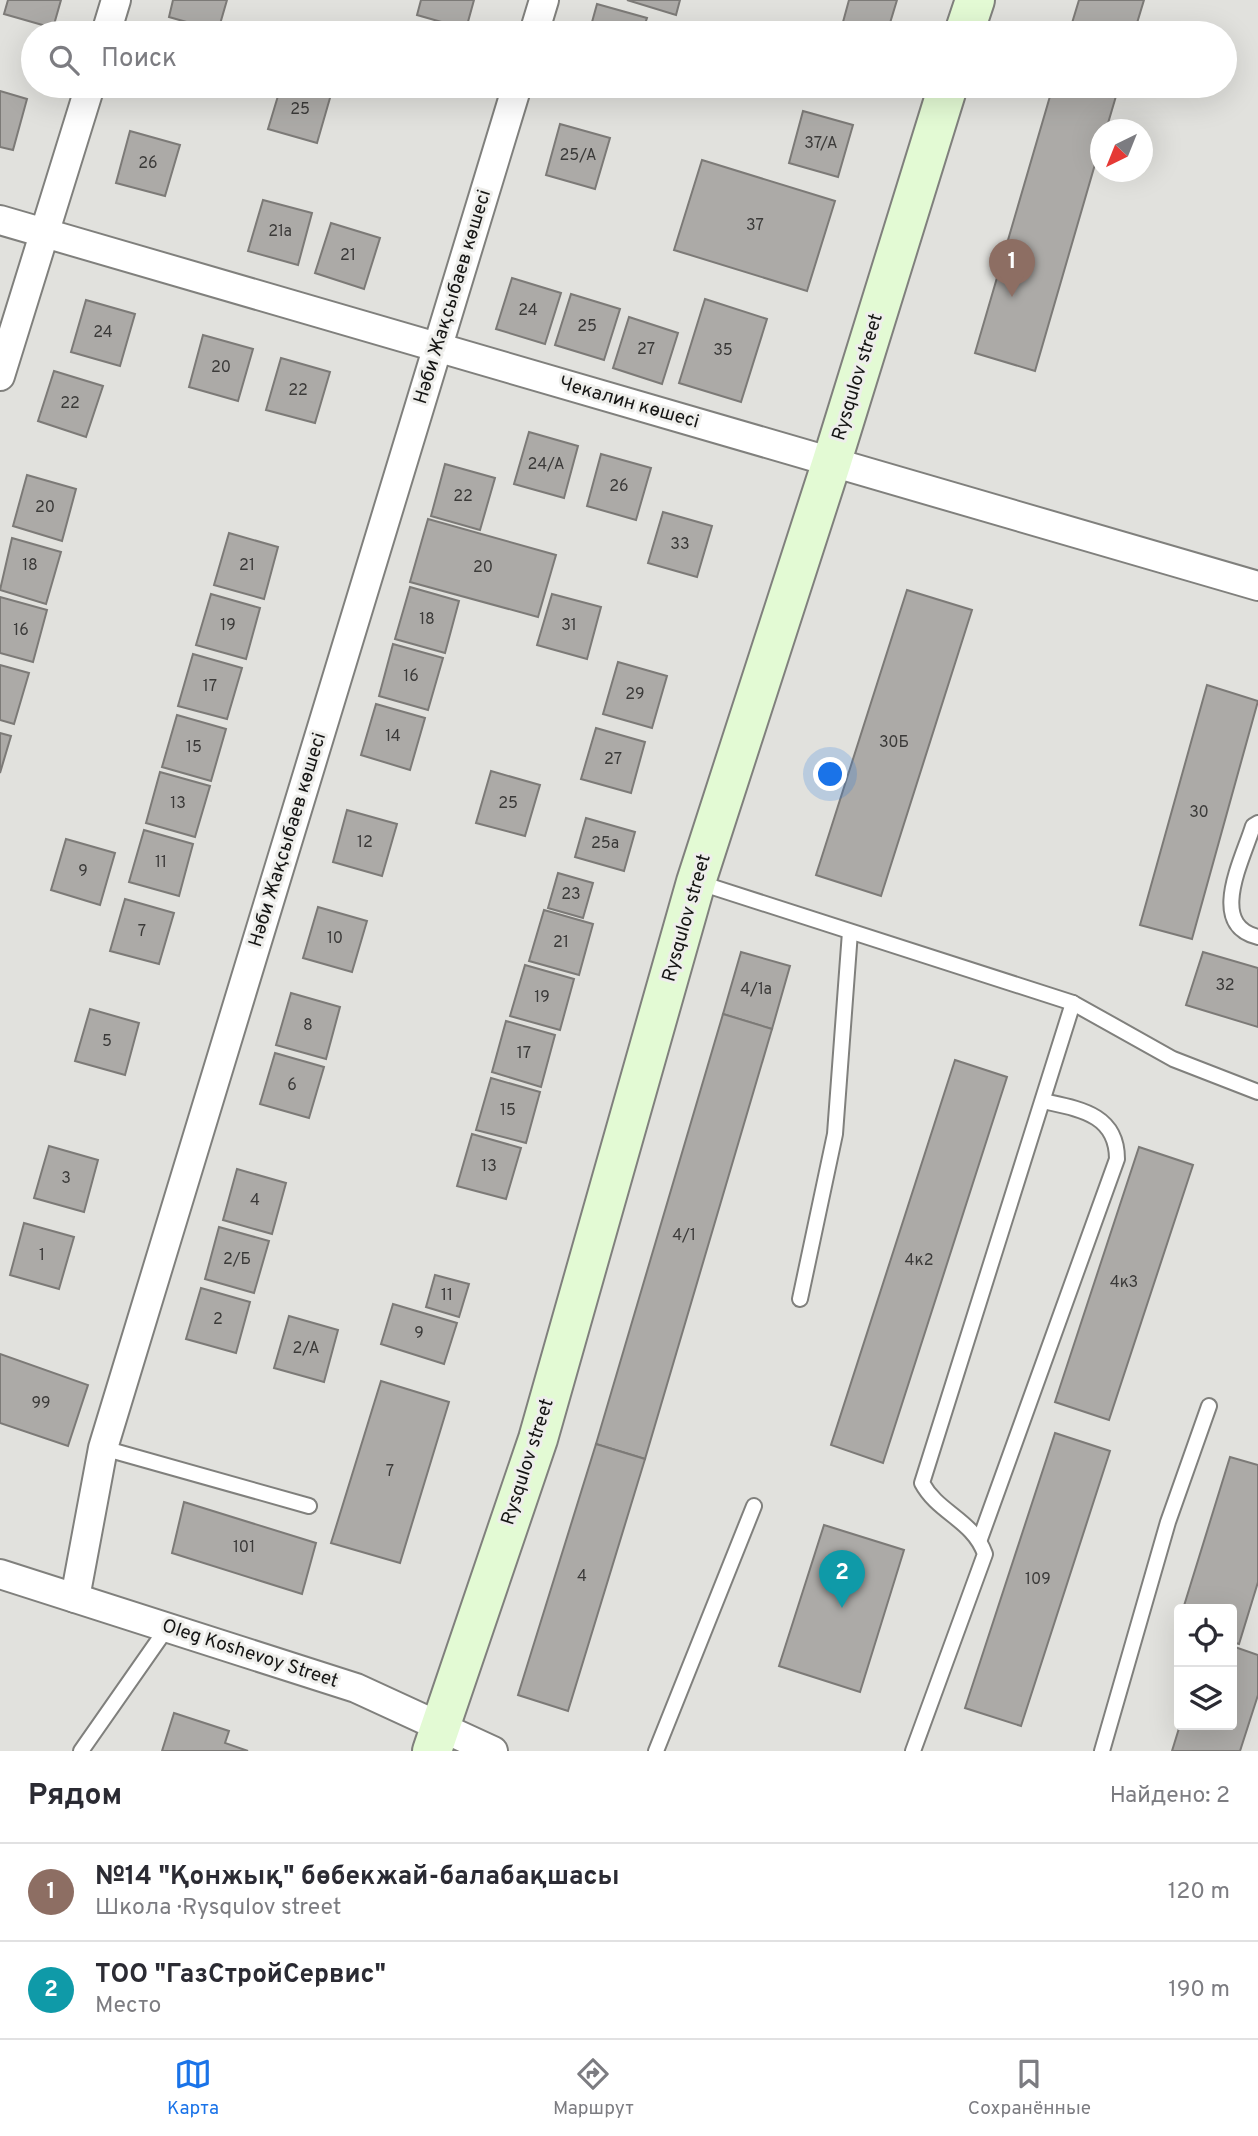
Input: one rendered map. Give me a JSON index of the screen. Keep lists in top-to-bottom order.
{
  "streets": {
    "street": [
      "Нәби Жақсыбаев көшесі",
      "Rysqulov street",
      "Чекалин көшесі",
      "Oleg Koshevoy Street"
    ]
  },
  "crossings": [
    ["Нәби Жақсыбаев көшесі", "Чекалин көшесі"],
    ["Нәби Жақсыбаев көшесі", "Oleg Koshevoy Street"],
    ["Rysqulov street", "Чекалин көшесі"],
    ["Rysqulov street", "Oleg Koshevoy Street"]
  ],
  "house_numbers": [
    "25",
    "37/А",
    "25/А",
    "26",
    "37",
    "21а",
    "21",
    "24",
    "25",
    "24",
    "27",
    "35",
    "20",
    "22",
    "22",
    "24/А",
    "26",
    "22",
    "20",
    "33",
    "18",
    "21",
    "20",
    "18",
    "19",
    "31",
    "16",
    "16",
    "17",
    "29",
    "14",
    "30Б",
    "15",
    "27",
    "13",
    "25",
    "30",
    "12",
    "25а",
    "11",
    "9",
    "23",
    "7",
    "10",
    "21",
    "32",
    "4/1а",
    "19",
    "8",
    "5",
    "17",
    "6",
    "15",
    "13",
    "3",
    "4",
    "4/1",
    "1",
    "2/Б",
    "4к2",
    "4к3",
    "11",
    "2",
    "9",
    "2/А",
    "99",
    "7",
    "101",
    "4",
    "109"
  ],
  "north": "bottom left",
  "page": {
    "search": "Поиск",
    "pins": ["1", "2"],
    "heading": ["Рядом", "Найдено: 2"],
    "list": [
      {
        "mark": "1",
        "name": "№14 \"Қонжық\" бөбекжай-балабақшасы",
        "note": "Школа · Rysqulov street",
        "value": "120 m"
      },
      {
        "mark": "2",
        "name": "ТОО \"ГазСтройСервис\"",
        "note": "Место",
        "value": "190 m"
      }
    ],
    "nav": ["Карта", "Маршрут", "Сохранённые"]
  }
}
